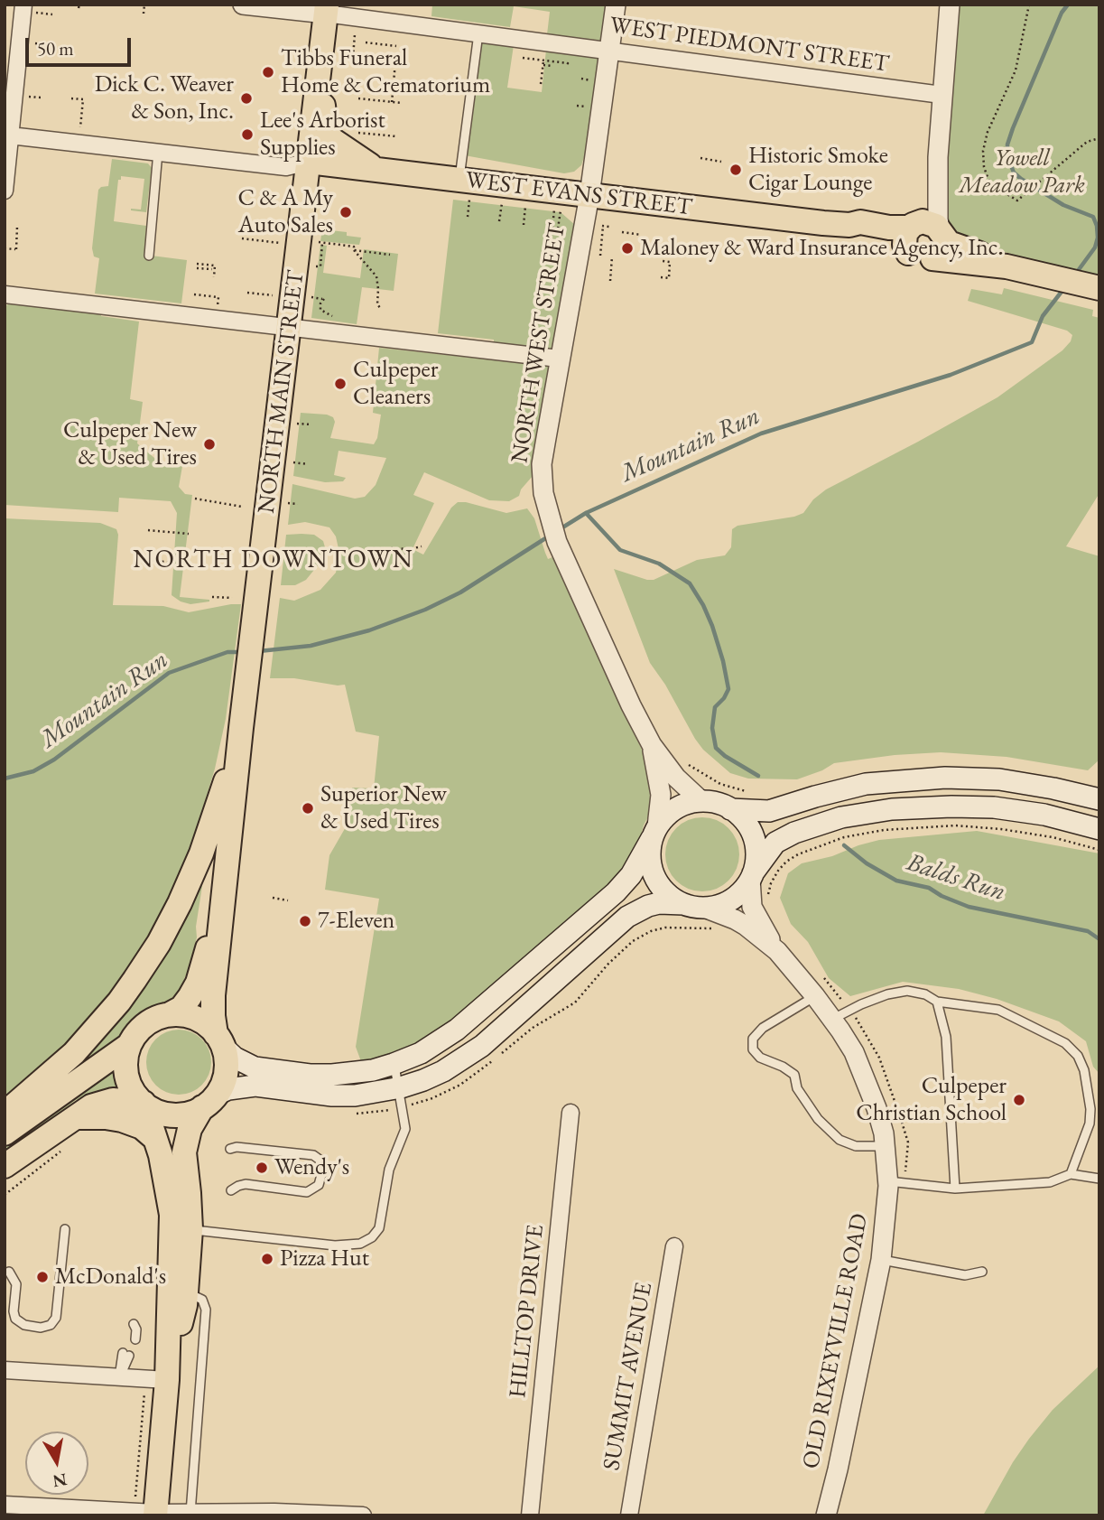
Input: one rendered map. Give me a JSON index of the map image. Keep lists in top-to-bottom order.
{
  "streets": {
    "main road": ["WEST EVANS STREET", "NORTH MAIN STREET"],
    "street": [
      "WEST PIEDMONT STREET",
      "NORTH WEST STREET",
      "HILLTOP DRIVE",
      "OLD RIXEYVILLE ROAD",
      "SUMMIT AVENUE"
    ]
  },
  "crossings": [
    ["WEST PIEDMONT STREET", "NORTH WEST STREET"],
    ["WEST PIEDMONT STREET", "NORTH MAIN STREET"],
    ["WEST EVANS STREET", "NORTH WEST STREET"],
    ["WEST EVANS STREET", "NORTH MAIN STREET"],
    ["NORTH WEST STREET", "OLD RIXEYVILLE ROAD"]
  ],
  "districts": ["NORTH DOWNTOWN"],
  "water": ["Mountain Run", "Balds Run"],
  "parks": ["Yowell Meadow Park"],
  "places": [
    "Tibbs Funeral Home & Crematorium",
    "Dick C. Weaver & Son, Inc.",
    "Lee's Arborist Supplies",
    "Historic Smoke Cigar Lounge",
    "C & A My Auto Sales",
    "Maloney & Ward Insurance Agency, Inc.",
    "Culpeper Cleaners",
    "Culpeper New & Used Tires",
    "Superior New & Used Tires",
    "7-Eleven",
    "Culpeper Christian School",
    "Wendy's",
    "Pizza Hut",
    "McDonald's"
  ],
  "scale_bar": "50 m",
  "north": "bottom"
}
